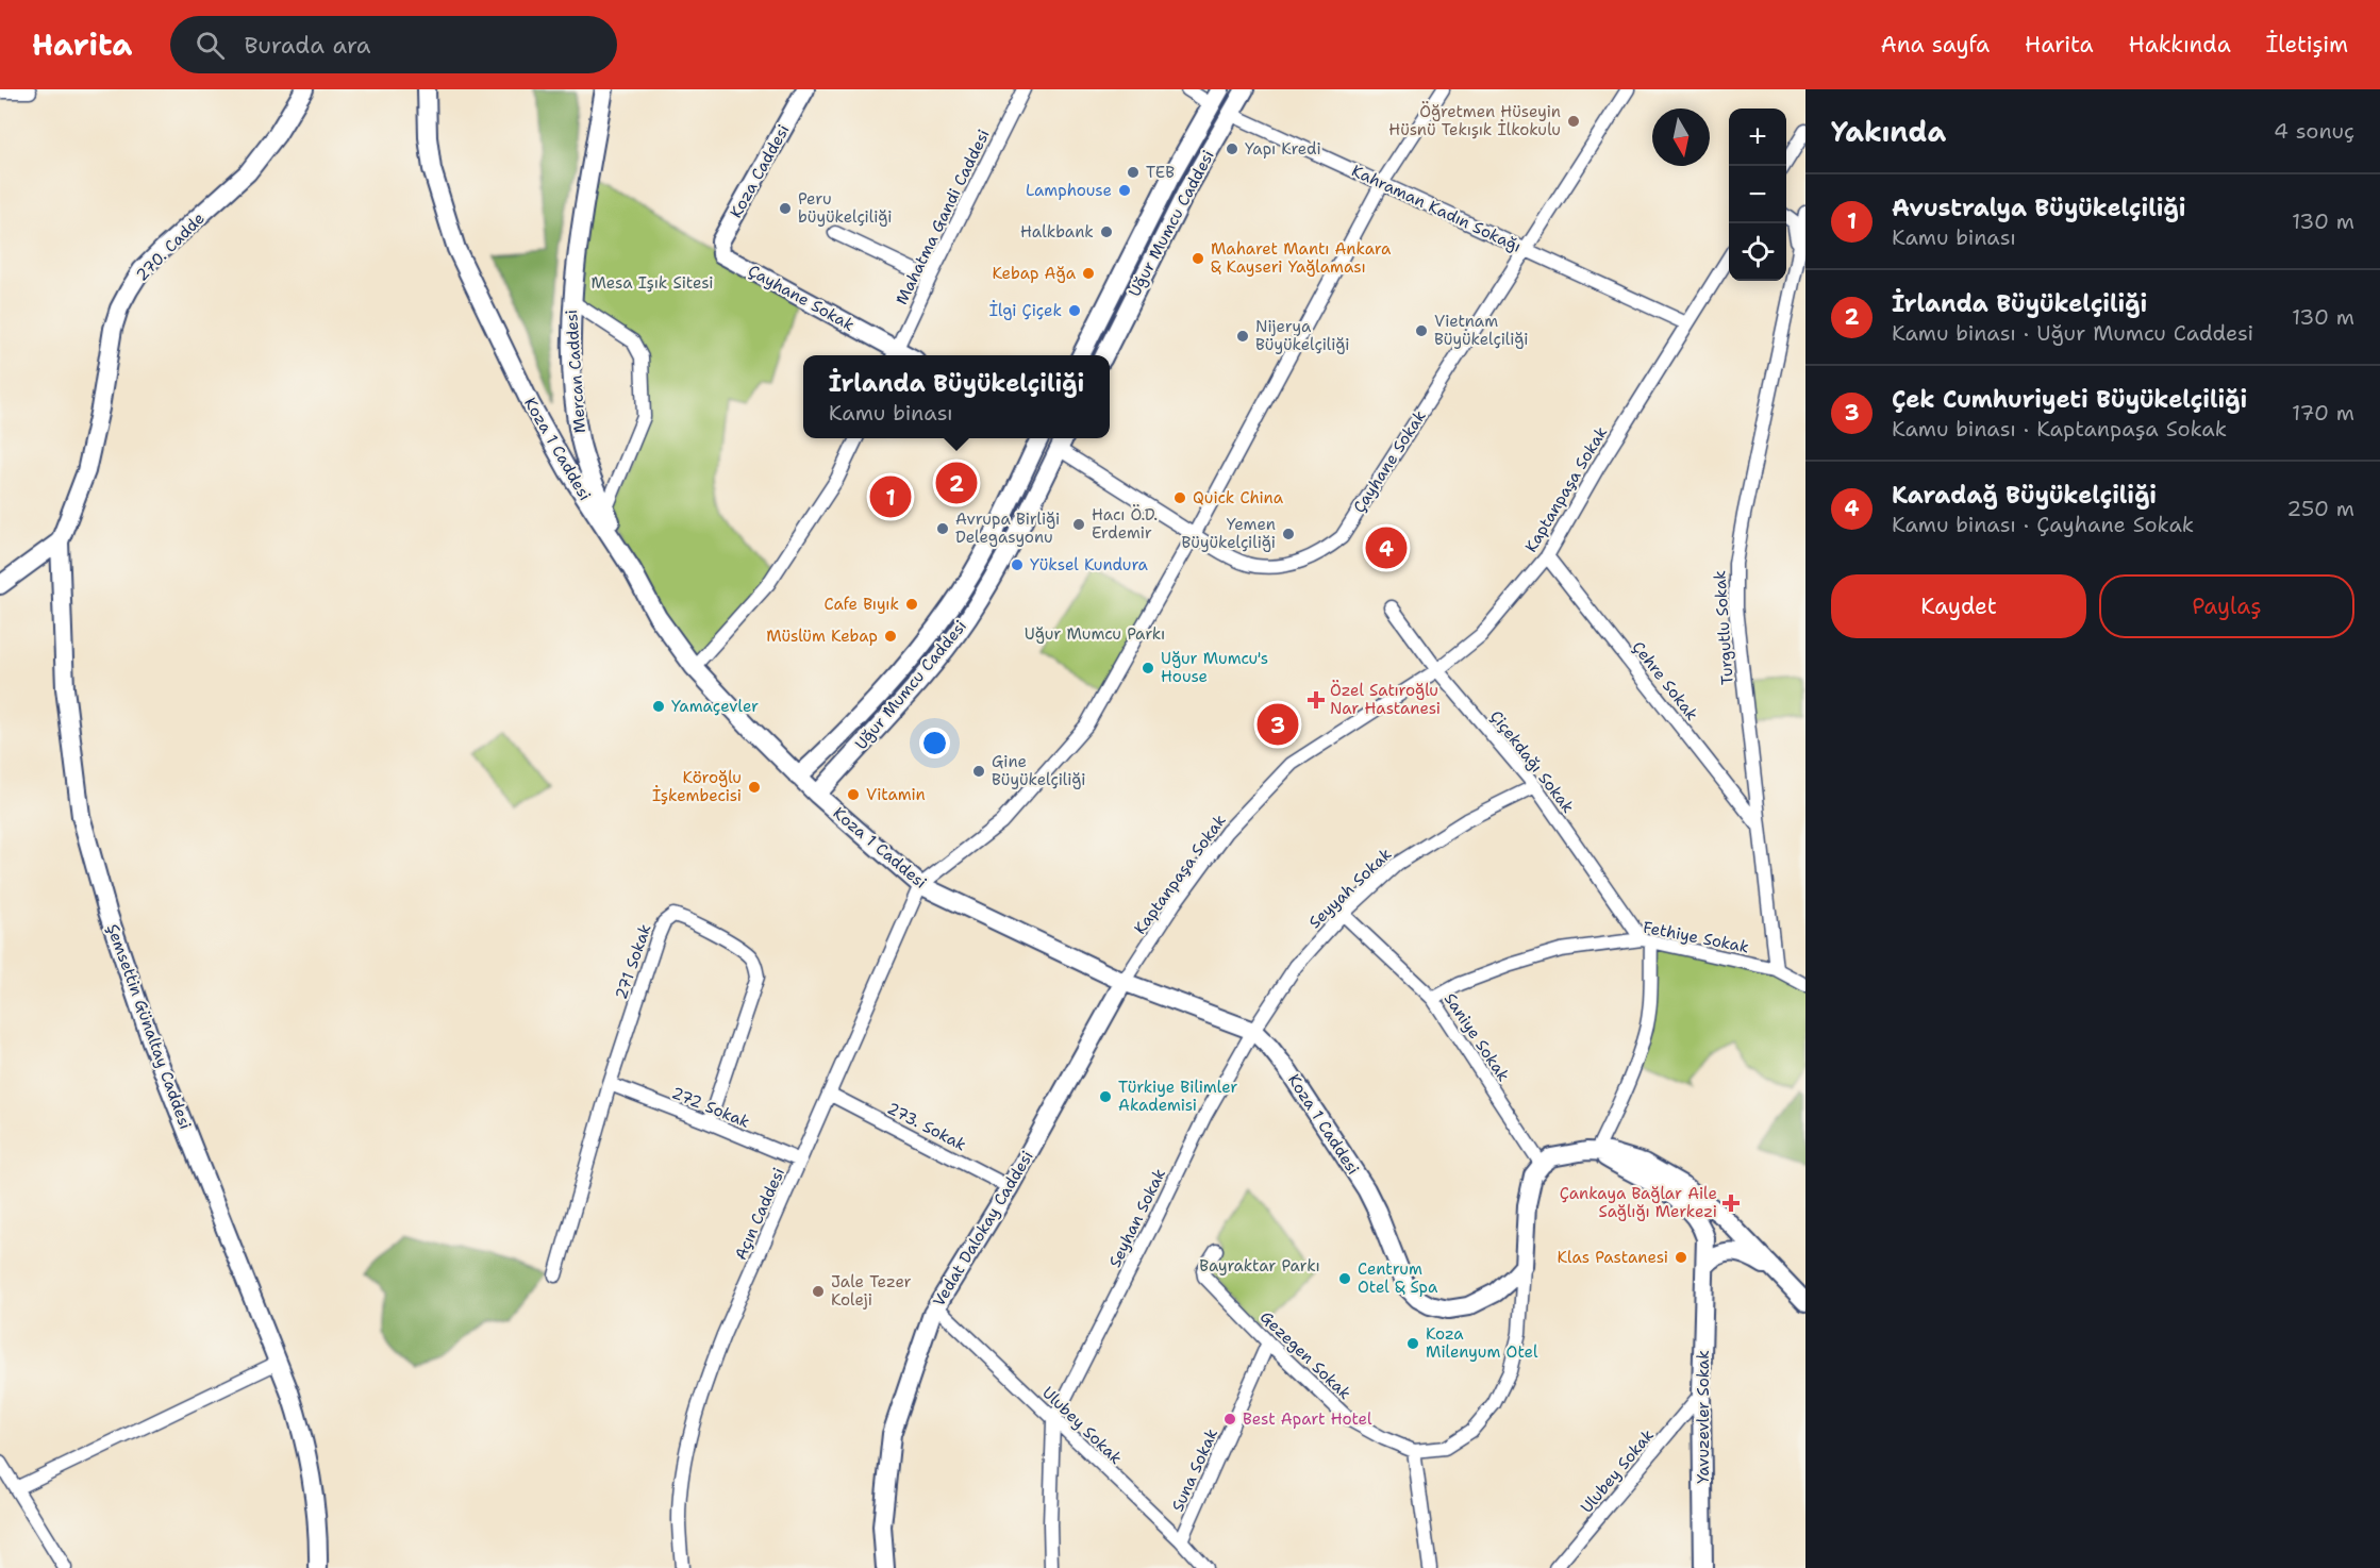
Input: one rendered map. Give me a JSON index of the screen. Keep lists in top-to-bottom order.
{
  "streets": {
    "main road": [
      "Koza Caddesi",
      "Kahraman Kadın Sokağı",
      "Uğur Mumcu Caddesi",
      "270. Cadde",
      "Çayhane Sokak",
      "Mercan Caddesi",
      "Koza 1 Caddesi",
      "Şemsettin Günaltay Caddesi",
      "Vedat Dalokay Caddesi",
      "Yavuzevler Sokak"
    ],
    "street": [
      "Mahatma Gandi Caddesi",
      "Kaptanpaşa Sokak",
      "Turgutlu Sokak",
      "Çehre Sokak",
      "Çiçekdağı Sokak",
      "Seyyah Sokak",
      "Fethiye Sokak",
      "271 Sokak",
      "Saniye Sokak",
      "272 Sokak",
      "273. Sokak",
      "Açın Caddesi",
      "Seyhan Sokak",
      "Gezegen Sokak",
      "Ulubey Sokak",
      "Suna Sokak"
    ]
  },
  "crossings": [
    ["Koza Caddesi", "Çayhane Sokak"],
    ["Kahraman Kadın Sokağı", "Uğur Mumcu Caddesi"],
    ["Kahraman Kadın Sokağı", "Çayhane Sokak"],
    ["Kahraman Kadın Sokağı", "Kaptanpaşa Sokak"],
    ["Mahatma Gandi Caddesi", "Çayhane Sokak"],
    ["Uğur Mumcu Caddesi", "Çayhane Sokak"],
    ["Uğur Mumcu Caddesi", "Koza 1 Caddesi"],
    ["270. Cadde", "Şemsettin Günaltay Caddesi"],
    ["Mercan Caddesi", "Koza 1 Caddesi"],
    ["Koza 1 Caddesi", "Kaptanpaşa Sokak"],
    ["Koza 1 Caddesi", "Seyyah Sokak"],
    ["Koza 1 Caddesi", "Açın Caddesi"],
    ["Koza 1 Caddesi", "Seyhan Sokak"],
    ["Koza 1 Caddesi", "Vedat Dalokay Caddesi"],
    ["Kaptanpaşa Sokak", "Çehre Sokak"],
    ["Kaptanpaşa Sokak", "Çiçekdağı Sokak"],
    ["Kaptanpaşa Sokak", "Vedat Dalokay Caddesi"],
    ["Turgutlu Sokak", "Çehre Sokak"],
    ["Turgutlu Sokak", "Fethiye Sokak"],
    ["Çiçekdağı Sokak", "Seyyah Sokak"],
    ["Çiçekdağı Sokak", "Fethiye Sokak"],
    ["Seyyah Sokak", "Saniye Sokak"],
    ["Seyyah Sokak", "Seyhan Sokak"],
    ["Fethiye Sokak", "Saniye Sokak"],
    ["271 Sokak", "272 Sokak"],
    ["272 Sokak", "Açın Caddesi"],
    ["273. Sokak", "Açın Caddesi"],
    ["273. Sokak", "Vedat Dalokay Caddesi"],
    ["Seyhan Sokak", "Ulubey Sokak"],
    ["Vedat Dalokay Caddesi", "Ulubey Sokak"],
    ["Gezegen Sokak", "Suna Sokak"],
    ["Yavuzevler Sokak", "Ulubey Sokak"],
    ["Ulubey Sokak", "Suna Sokak"]
  ],
  "parks": ["Mesa Işık Sitesi", "Uğur Mumcu Parkı", "Bayraktar Parkı"],
  "places": {
    "other": [
      "Öğretmen Hüseyin Hüsnü Tekışık İlkokulu",
      "Yapı Kredi",
      "TEB",
      "Lamphouse",
      "Peru büyükelçiliği",
      "Halkbank",
      "Maharet Mantı Ankara & Kayseri Yağlaması",
      "Kebap Ağa",
      "İlgi Çiçek",
      "Vietnam Büyükelçiliği",
      "Nijerya Büyükelçiliği",
      "Quick China",
      "Hacı Ö.D. Erdemir",
      "Avrupa Birliği Delegasyonu",
      "Yemen Büyükelçiliği",
      "Yüksel Kundura",
      "Cafe Bıyık",
      "Müslüm Kebap",
      "Uğur Mumcu's House",
      "Yamaçevler",
      "Gine Büyükelçiliği",
      "Köroğlu İşkembecisi",
      "Vitamin",
      "Türkiye Bilimler Akademisi",
      "Klas Pastanesi",
      "Centrum Otel & Spa",
      "Jale Tezer Koleji",
      "Koza Milenyum Otel",
      "Best Apart Hotel"
    ],
    "health": ["Özel Satıroğlu Nar Hastanesi", "Çankaya Bağlar Aile Sağlığı Merkezi"]
  },
  "north": "bottom",
  "page": {
    "header": "Harita",
    "search": "Burada ara",
    "nav": [
      "Ana sayfa",
      "Harita",
      "Hakkında",
      "İletişim"
    ],
    "heading": ["Yakında", "4 sonuç"],
    "map_buttons": ["+", "−"],
    "list": [
      {
        "mark": "1",
        "name": "Avustralya Büyükelçiliği",
        "note": "Kamu binası",
        "value": "130 m"
      },
      {
        "mark": "2",
        "name": "İrlanda Büyükelçiliği",
        "note": "Kamu binası · Uğur Mumcu Caddesi",
        "value": "130 m"
      },
      {
        "mark": "3",
        "name": "Çek Cumhuriyeti Büyükelçiliği",
        "note": "Kamu binası · Kaptanpaşa Sokak",
        "value": "170 m"
      },
      {
        "mark": "4",
        "name": "Karadağ Büyükelçiliği",
        "note": "Kamu binası · Çayhane Sokak",
        "value": "250 m"
      }
    ],
    "popup": ["İrlanda Büyükelçiliği", "Kamu binası"],
    "pins": [
      "2",
      "1",
      "4",
      "3"
    ],
    "buttons": ["Kaydet", "Paylaş"]
  }
}
